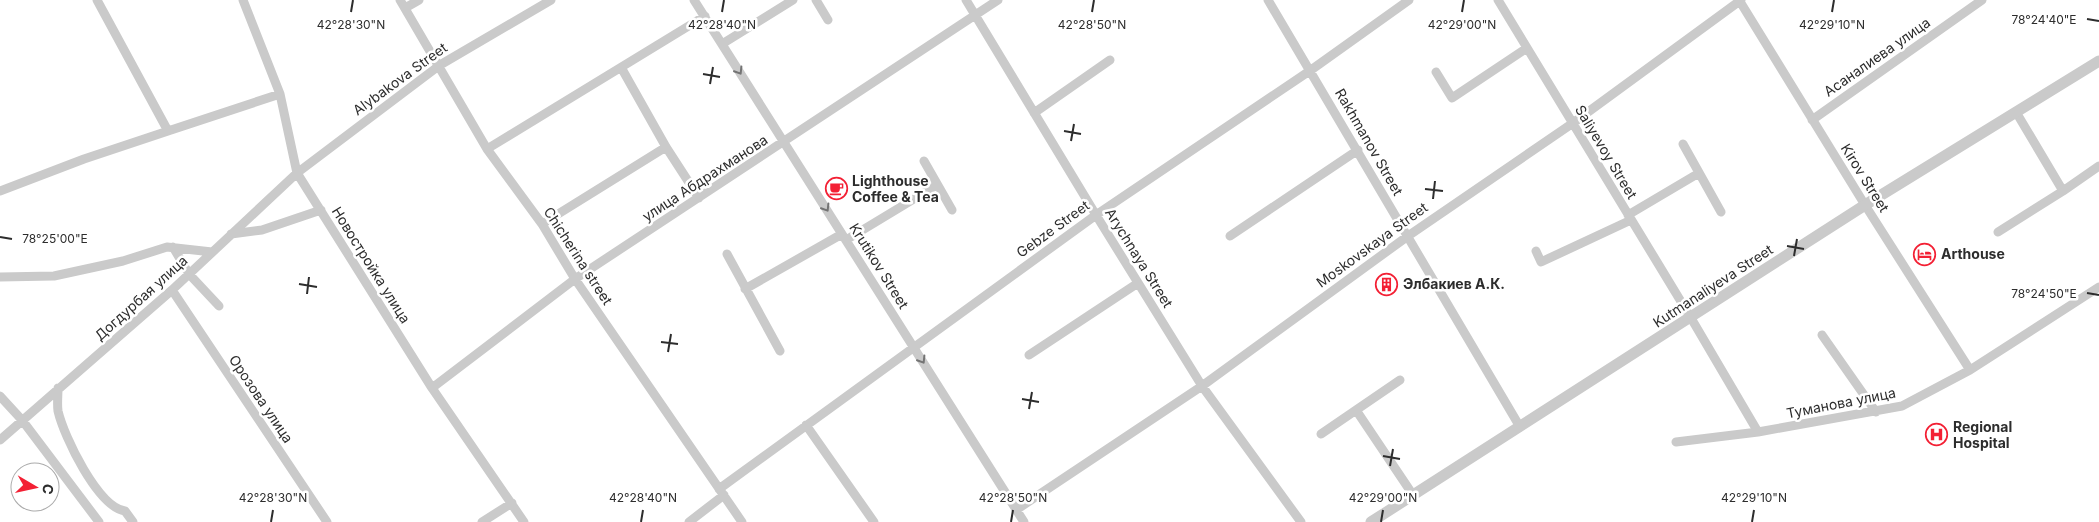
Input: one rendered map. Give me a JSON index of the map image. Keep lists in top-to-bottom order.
{
  "streets": {
    "street": [
      "Асаналиева улица",
      "Alybakova Street",
      "Rakhmanov Street",
      "Saliyevoy Street",
      "улица Абдрахманова",
      "Kirov Street",
      "Gebze Street",
      "Moskovskaya Street",
      "Chicherina street",
      "Arychnaya Street",
      "Новостройка улица",
      "Krutikov Street",
      "Kutmanaliyeva Street",
      "Догдурбая улица",
      "Орозова улица",
      "Туманова улица"
    ]
  },
  "crossings": [
    ["Асаналиева улица", "Kirov Street"],
    ["Alybakova Street", "Chicherina street"],
    ["Alybakova Street", "Новостройка улица"],
    ["Alybakova Street", "Догдурбая улица"],
    ["Rakhmanov Street", "Gebze Street"],
    ["Rakhmanov Street", "Moskovskaya Street"],
    ["Rakhmanov Street", "Kutmanaliyeva Street"],
    ["Saliyevoy Street", "Moskovskaya Street"],
    ["Saliyevoy Street", "Kutmanaliyeva Street"],
    ["Saliyevoy Street", "Туманова улица"],
    ["улица Абдрахманова", "Chicherina street"],
    ["улица Абдрахманова", "Arychnaya Street"],
    ["улица Абдрахманова", "Новостройка улица"],
    ["улица Абдрахманова", "Krutikov Street"],
    ["Kirov Street", "Moskovskaya Street"],
    ["Kirov Street", "Kutmanaliyeva Street"],
    ["Kirov Street", "Туманова улица"],
    ["Gebze Street", "Chicherina street"],
    ["Gebze Street", "Arychnaya Street"],
    ["Gebze Street", "Krutikov Street"],
    ["Moskovskaya Street", "Arychnaya Street"],
    ["Moskovskaya Street", "Krutikov Street"],
    ["Новостройка улица", "Догдурбая улица"],
    ["Догдурбая улица", "Орозова улица"]
  ],
  "one_way": ["Krutikov Street"],
  "places": {
    "cafe": ["Lighthouse Coffee & Tea"],
    "hotel": ["Arthouse"],
    "building": ["Элбакиев А.К."],
    "hospital": ["Regional Hospital"]
  },
  "north": "right",
  "coordinates": [
    "78°24'40\"E",
    "42°28'30\"N",
    "42°28'40\"N",
    "42°28'50\"N",
    "42°29'00\"N",
    "42°29'10\"N",
    "78°25'00\"E",
    "78°24'50\"E"
  ]
}
